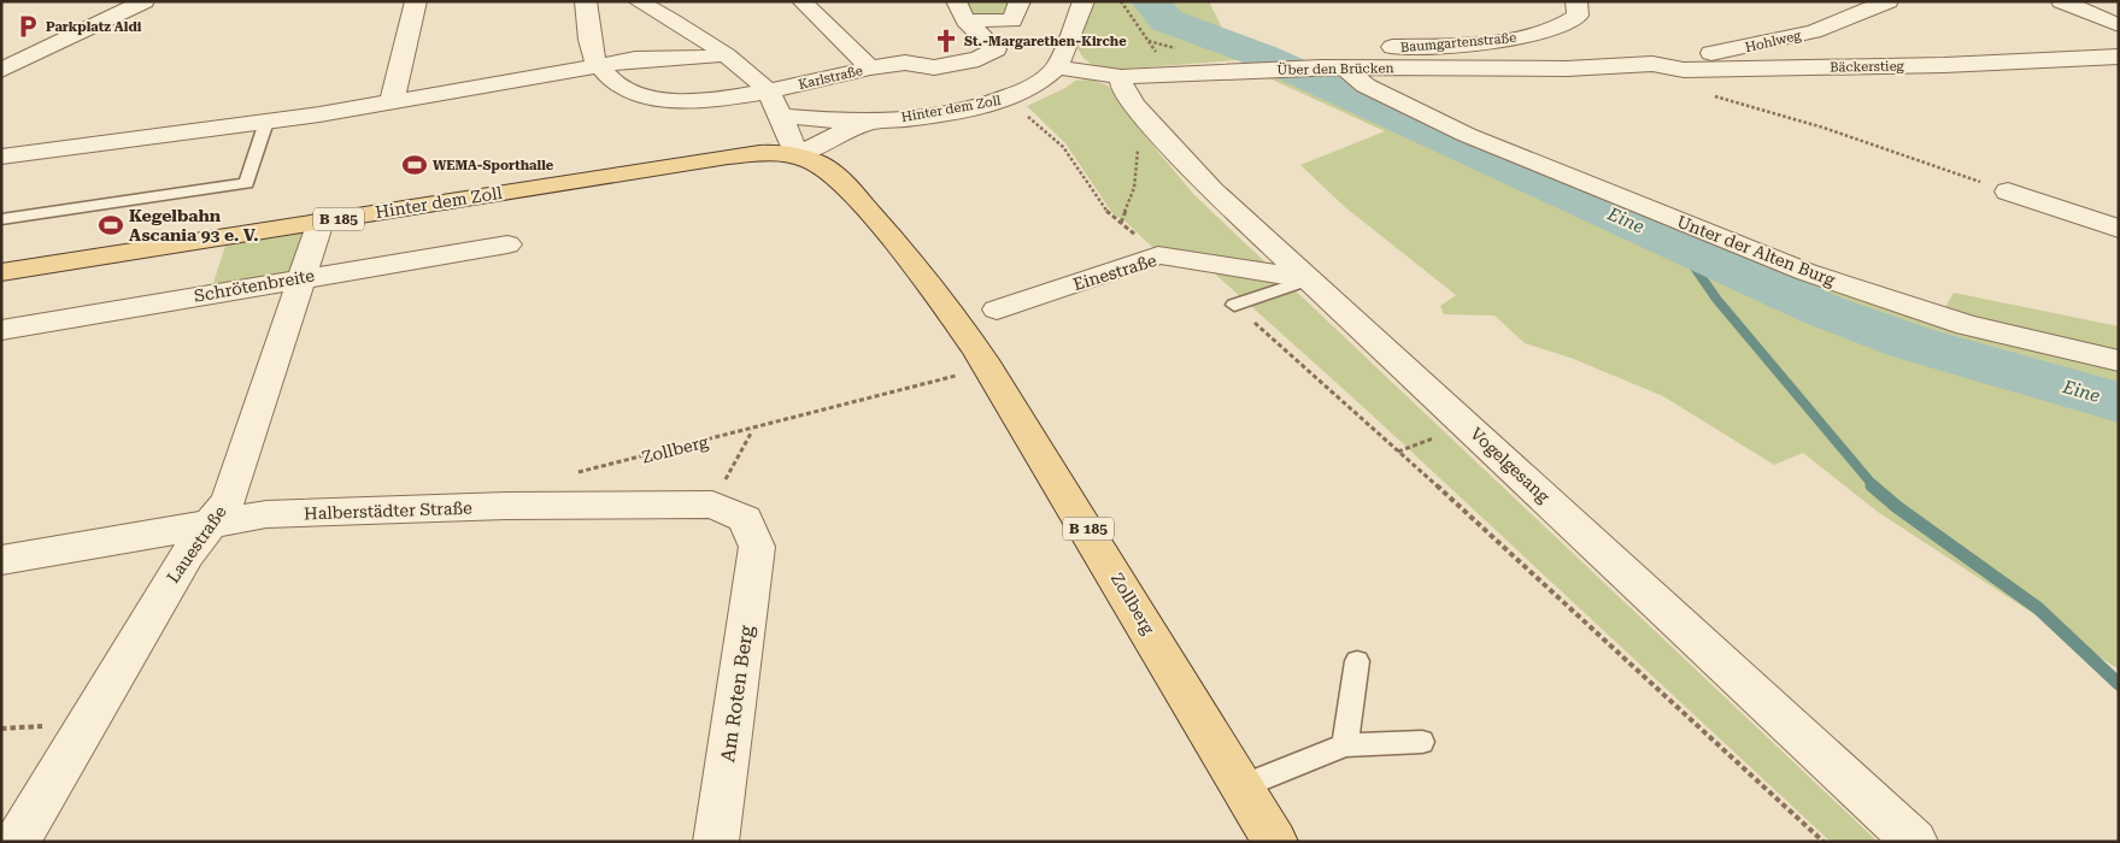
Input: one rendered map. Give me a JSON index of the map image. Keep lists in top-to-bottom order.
{
  "streets": {
    "main road": ["Hinter dem Zoll", "B 185", "Zollberg"],
    "street": [
      "Hohlweg",
      "Baumgartenstraße",
      "Bäckerstieg",
      "Über den Brücken",
      "Karlstraße",
      "Unter der Alten Burg",
      "Einestraße",
      "Schrötenbreite",
      "Vogelgesang",
      "Halberstädter Straße",
      "Lauestraße",
      "Am Roten Berg"
    ]
  },
  "crossings": [
    ["Hohlweg", "Bäckerstieg"],
    ["Baumgartenstraße", "Über den Brücken"],
    ["Baumgartenstraße", "Unter der Alten Burg"],
    ["Bäckerstieg", "Über den Brücken"],
    ["Über den Brücken", "Hinter dem Zoll"],
    ["Über den Brücken", "Unter der Alten Burg"],
    ["Über den Brücken", "Vogelgesang"],
    ["Hinter dem Zoll", "Zollberg"],
    ["Hinter dem Zoll", "Lauestraße"],
    ["Einestraße", "Vogelgesang"],
    ["Schrötenbreite", "Lauestraße"],
    ["Halberstädter Straße", "Lauestraße"],
    ["Halberstädter Straße", "Am Roten Berg"]
  ],
  "water": ["Eine"],
  "places": {
    "parking": ["Parkplatz Aldi"],
    "church": ["St.-Margarethen-Kirche"],
    "sports": ["WEMA-Sporthalle", "Kegelbahn Ascania 93 e. V."]
  }
}
